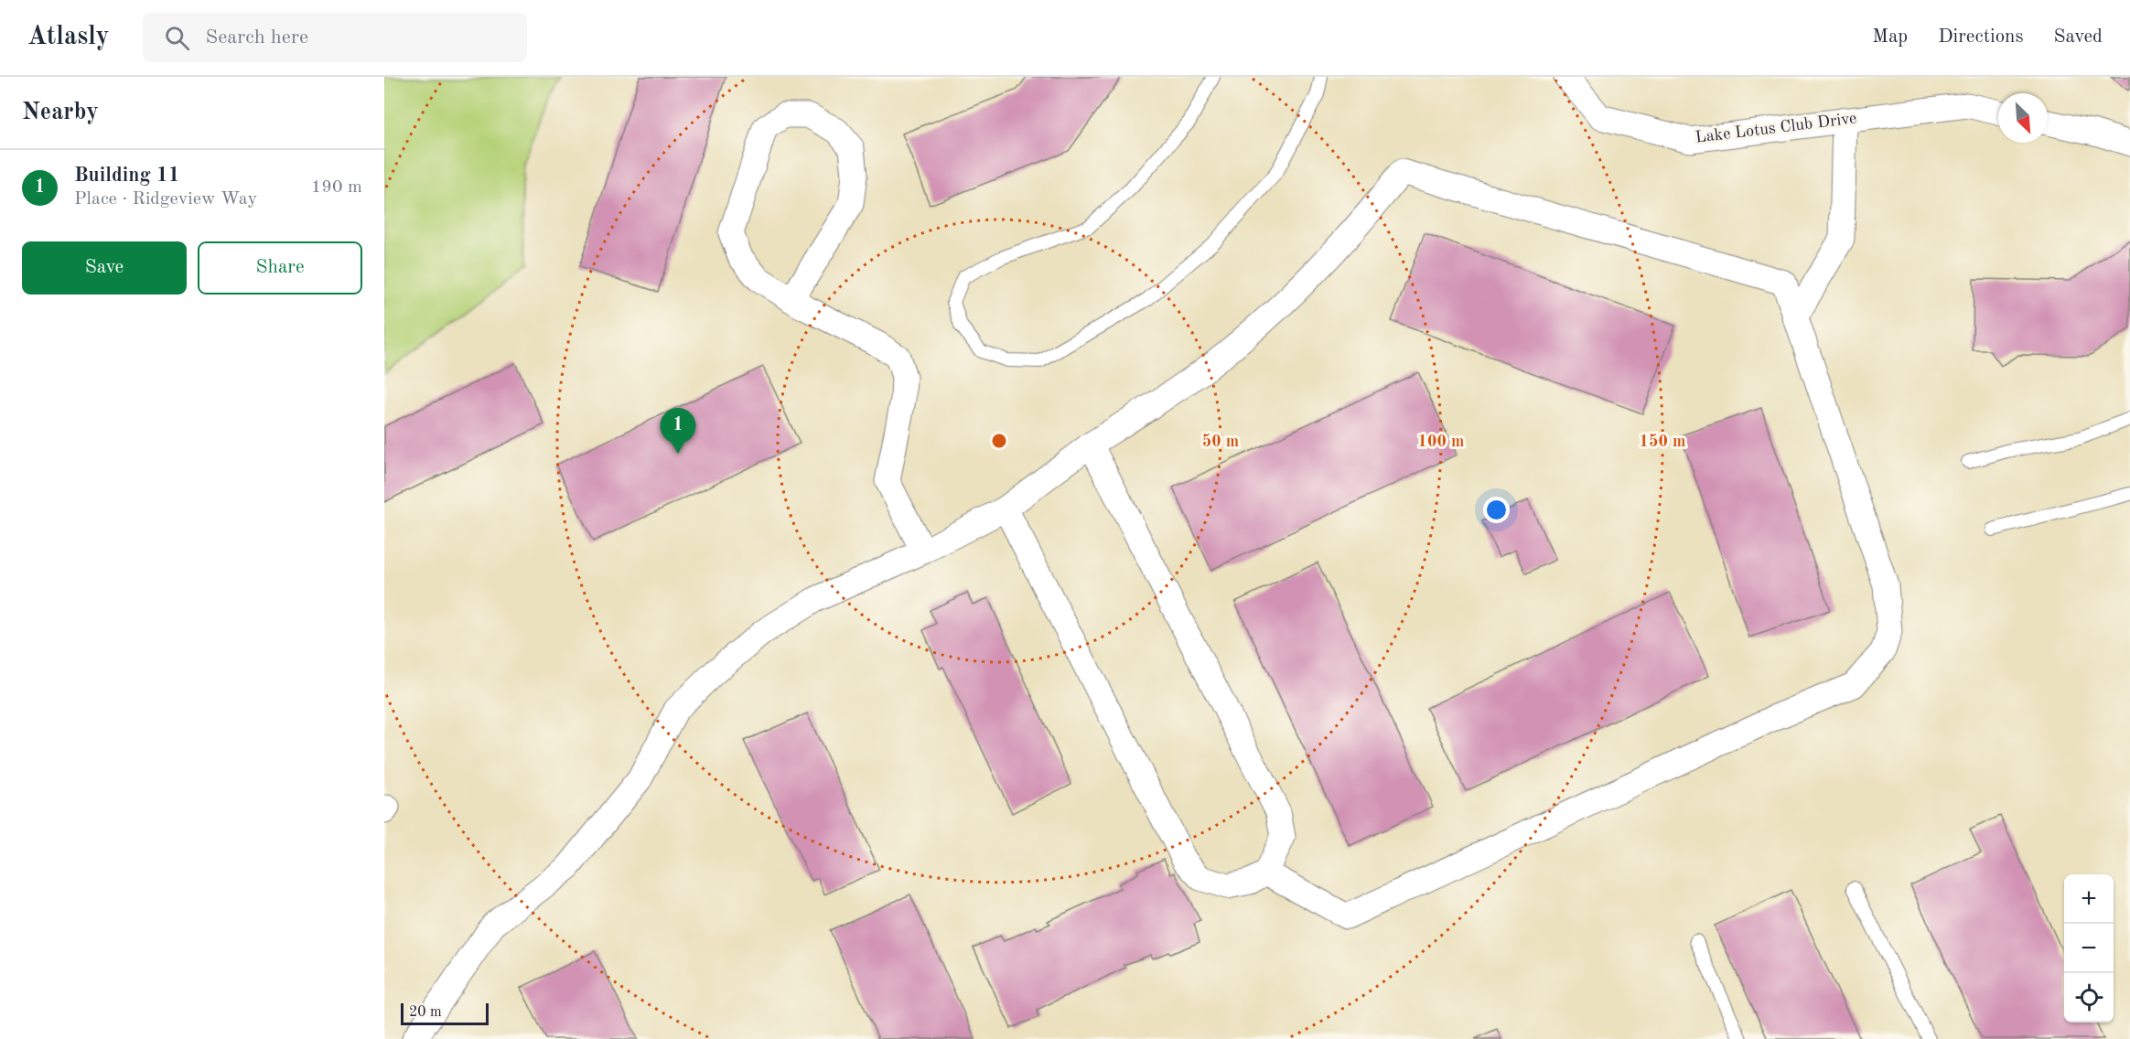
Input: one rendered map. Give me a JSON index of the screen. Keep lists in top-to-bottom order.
{
  "streets": {
    "street": ["Lake Lotus Club Drive"]
  },
  "scale_bar": "20 m",
  "north": "bottom right",
  "page": {
    "header": "Atlasly",
    "search": "Search here",
    "nav": ["Map", "Directions", "Saved"],
    "heading": "Nearby",
    "list": [
      {
        "mark": "1",
        "name": "Building 11",
        "note": "Place · Ridgeview Way",
        "value": "190 m"
      }
    ],
    "buttons": ["Save", "Share"],
    "pins": "1",
    "map_buttons": ["+", "−"],
    "scale": "20 m"
  },
  "rings": ["50 m", "100 m", "150 m"]
}
